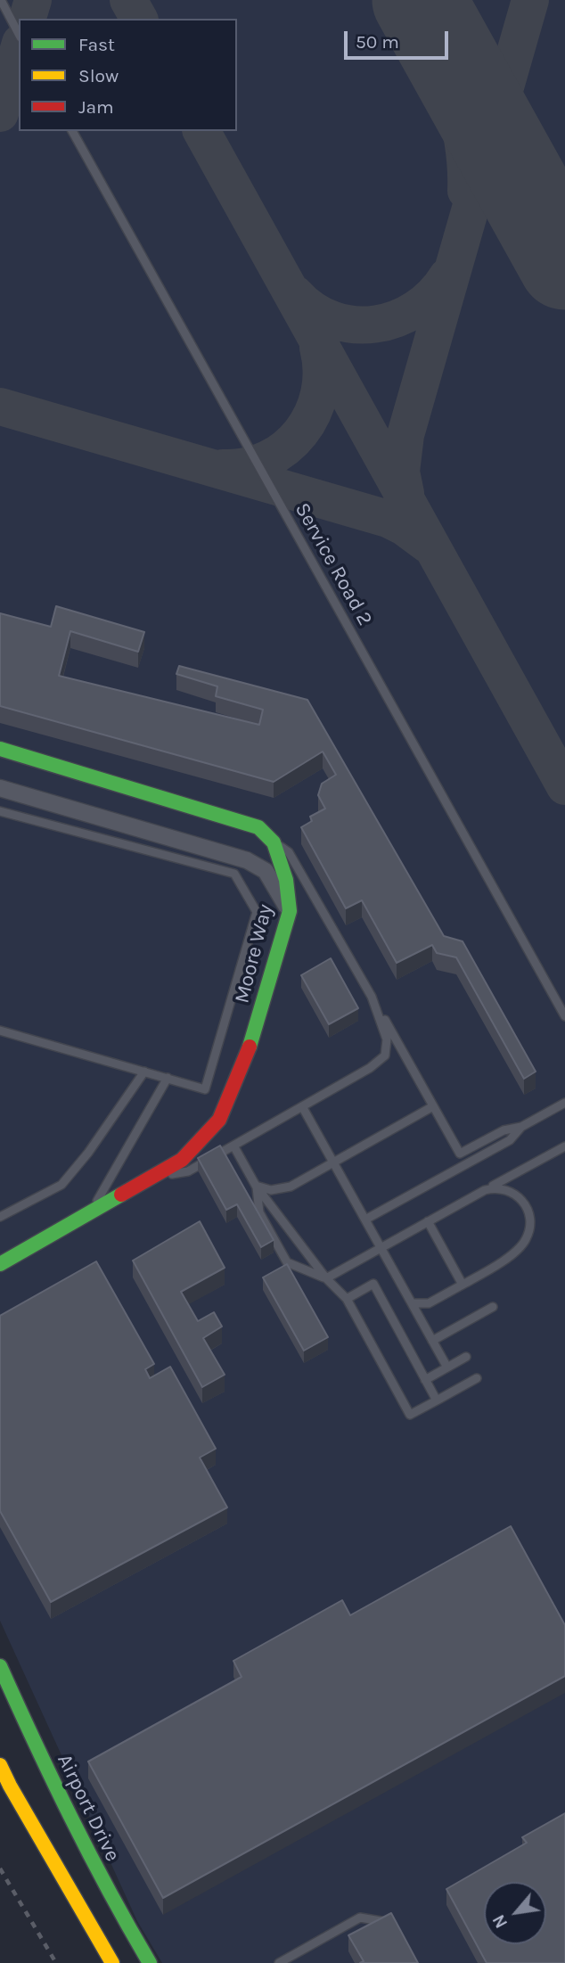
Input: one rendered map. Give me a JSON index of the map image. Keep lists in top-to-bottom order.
{
  "streets": {
    "street": ["Moore Way", "Airport Drive"],
    "lane": ["Service Road 2"]
  },
  "legend": ["Fast", "Slow", "Jam"],
  "scale_bar": "50 m",
  "north": "bottom left"
}
